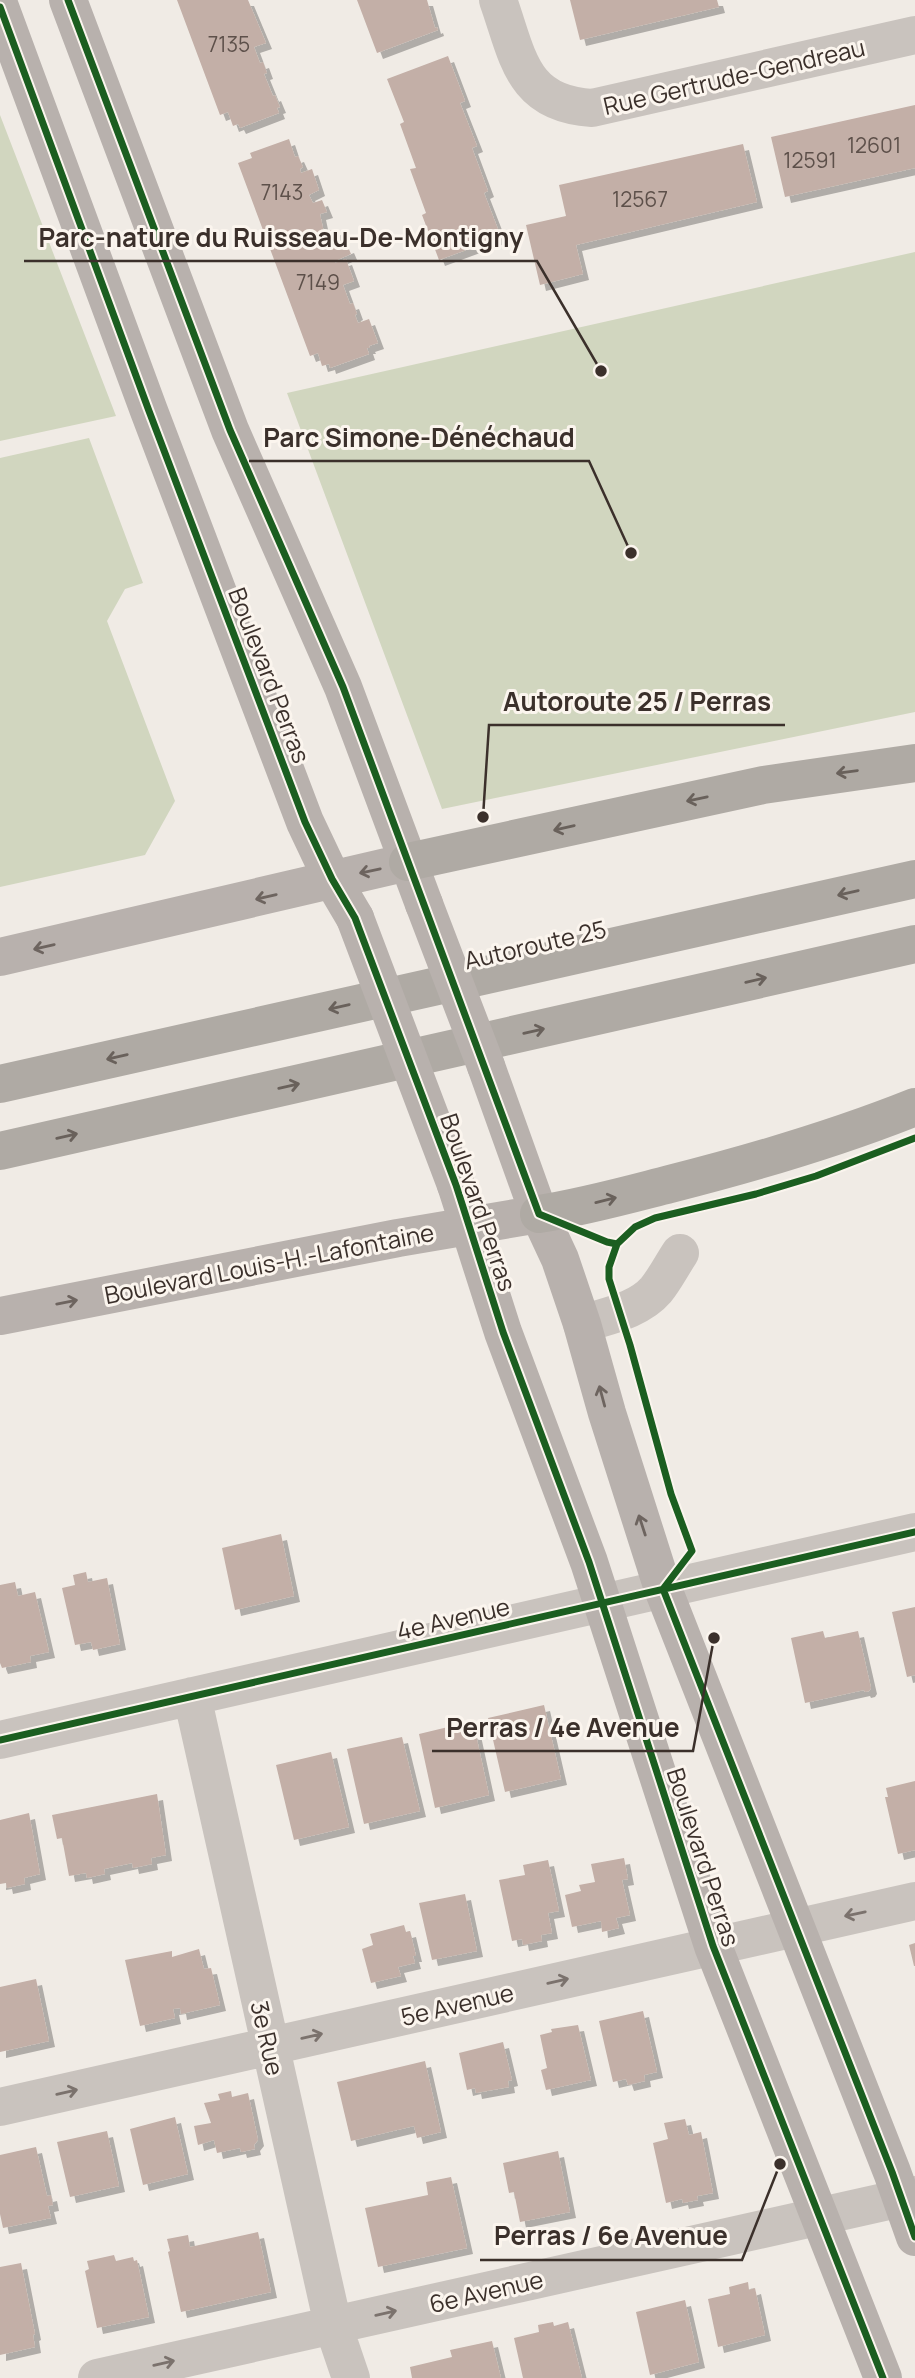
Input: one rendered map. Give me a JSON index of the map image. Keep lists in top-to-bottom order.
{
  "streets": {
    "highway": ["Autoroute 25"],
    "main road": ["Boulevard Perras", "Boulevard Louis-H.-Lafontaine"],
    "street": [
      "Rue Gertrude-Gendreau",
      "4e Avenue",
      "5e Avenue",
      "3e Rue",
      "6e Avenue"
    ]
  },
  "crossings": [
    ["Boulevard Perras", "Boulevard Louis-H.-Lafontaine"],
    ["Boulevard Perras", "4e Avenue"],
    ["Boulevard Perras", "5e Avenue"],
    ["Boulevard Perras", "6e Avenue"],
    ["4e Avenue", "3e Rue"],
    ["5e Avenue", "3e Rue"],
    ["3e Rue", "6e Avenue"]
  ],
  "one_way": ["Boulevard Louis-H.-Lafontaine", "6e Avenue"],
  "places": [
    "Parc-nature du Ruisseau-De-Montigny",
    "Parc Simone-Dénéchaud",
    "Autoroute 25 / Perras",
    "Perras / 4e Avenue",
    "Perras / 6e Avenue"
  ],
  "house_numbers": [
    "7135",
    "12601",
    "12591",
    "7143",
    "12567",
    "7149"
  ]
}
